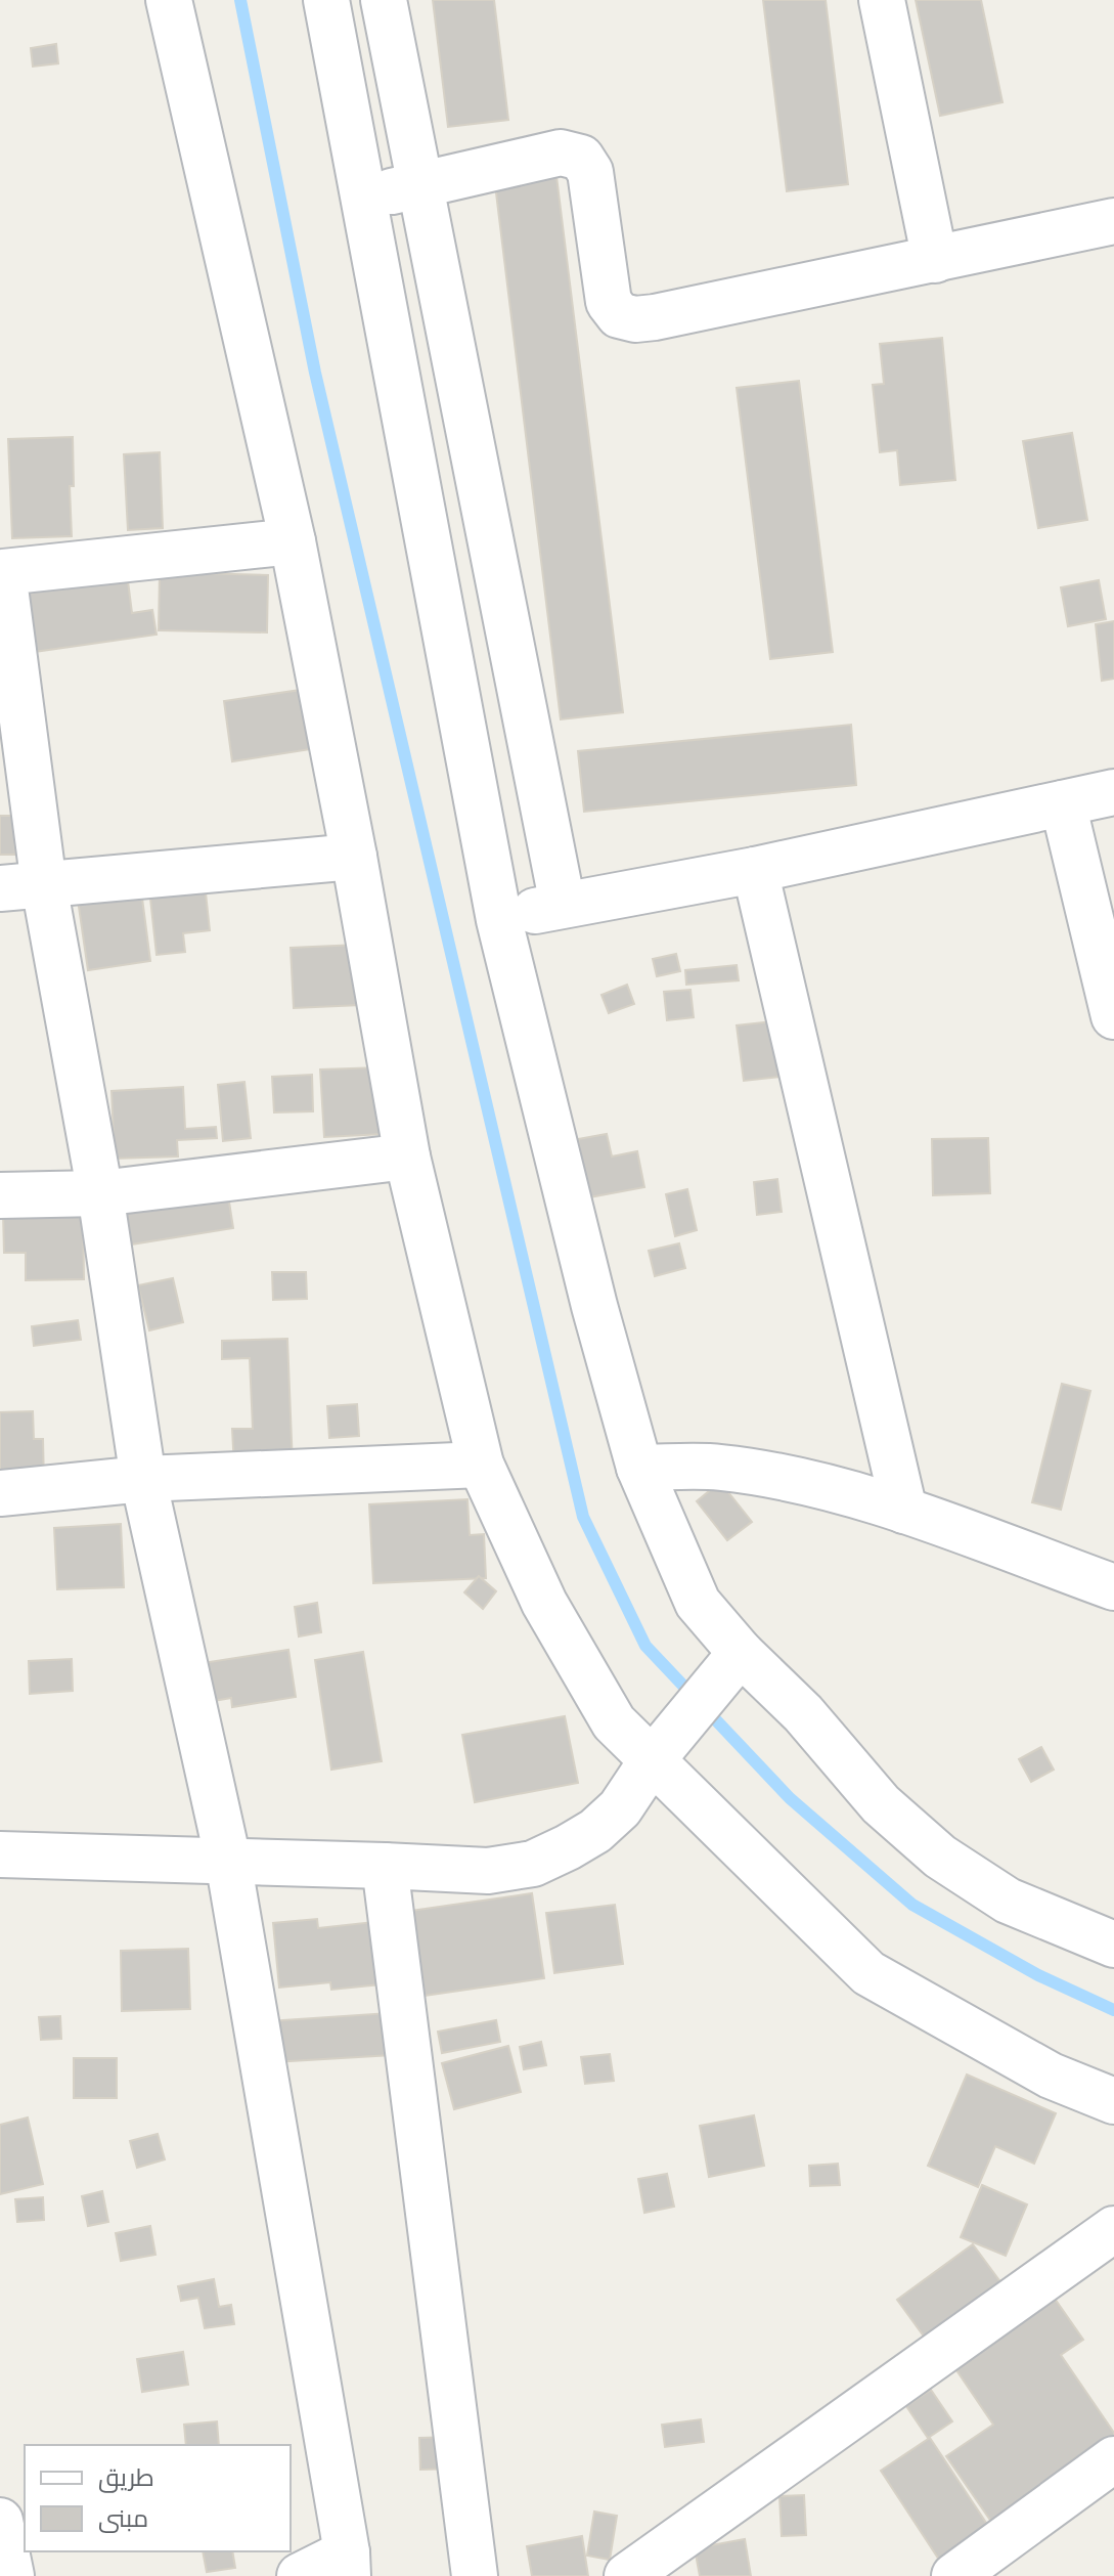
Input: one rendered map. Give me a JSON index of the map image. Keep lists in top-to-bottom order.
{
  "legend": ["طريق", "مبنى"]
}
